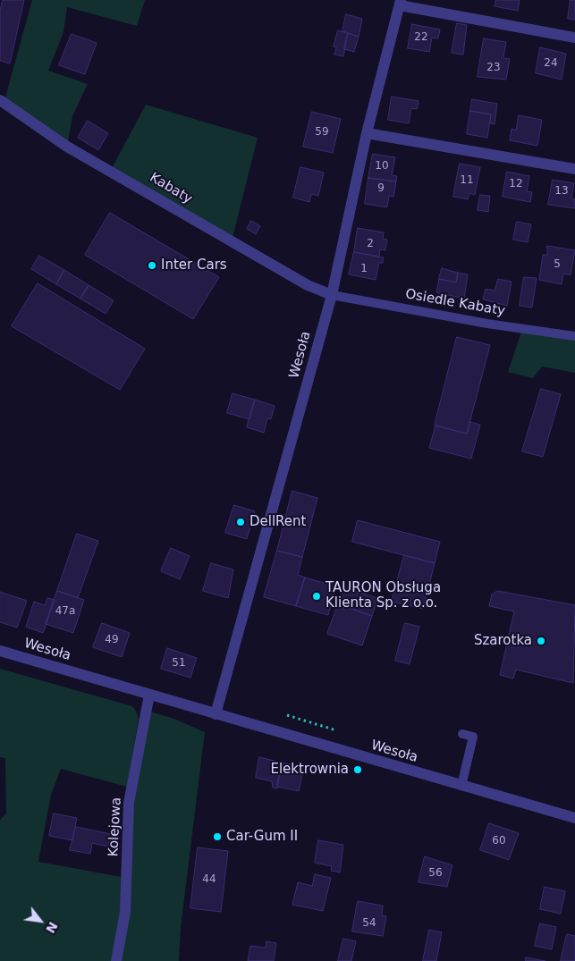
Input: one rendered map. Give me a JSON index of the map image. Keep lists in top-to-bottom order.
{
  "streets": {
    "street": ["Kabaty", "Wesoła", "Kolejowa"],
    "lane": ["Osiedle Kabaty"]
  },
  "crossings": [
    ["Kabaty", "Osiedle Kabaty"],
    ["Kabaty", "Wesoła"],
    ["Osiedle Kabaty", "Wesoła"],
    ["Wesoła", "Kolejowa"]
  ],
  "places": [
    "Inter Cars",
    "DellRent",
    "TAURON Obsługa Klienta Sp. z o.o.",
    "Szarotka",
    "Elektrownia",
    "Car-Gum II"
  ],
  "house_numbers": [
    "22",
    "24",
    "23",
    "59",
    "10",
    "11",
    "12",
    "9",
    "13",
    "2",
    "5",
    "1",
    "47a",
    "49",
    "51",
    "60",
    "56",
    "44",
    "54"
  ],
  "north": "bottom right"
}
